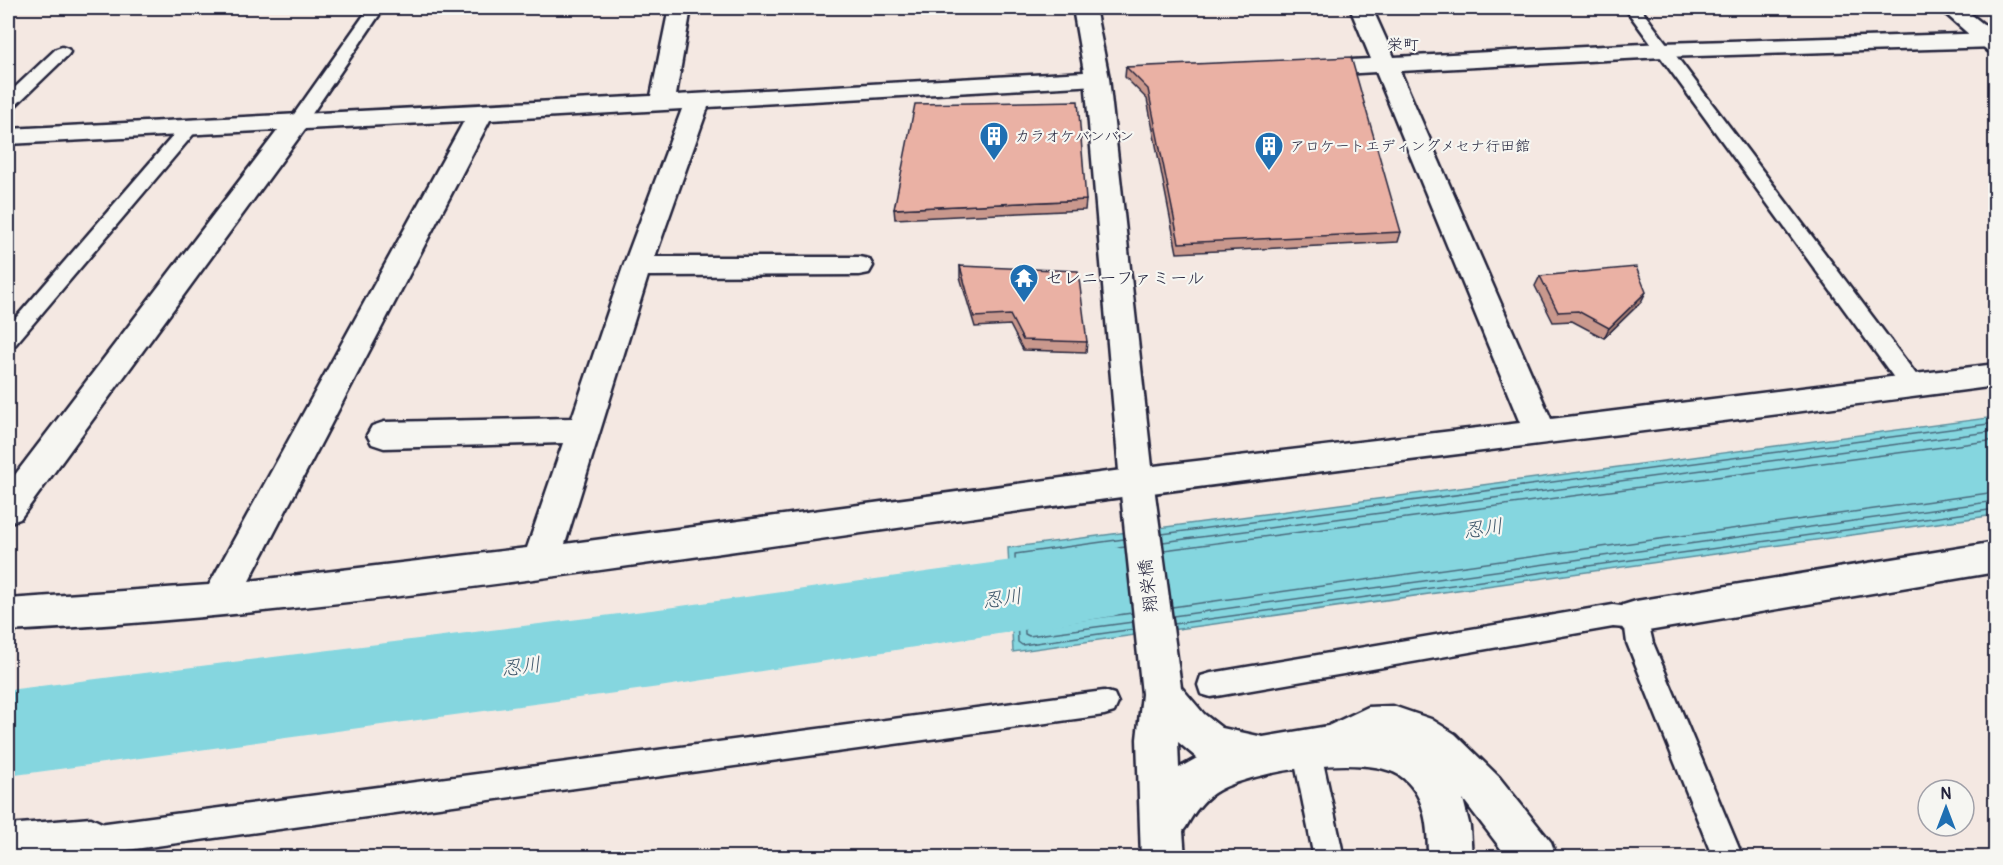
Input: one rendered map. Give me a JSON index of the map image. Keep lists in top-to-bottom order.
{
  "streets": {
    "street": ["翔栄橋"]
  },
  "districts": ["栄町"],
  "water": ["忍川"],
  "places": {
    "building": ["カラオケバンバン", "アロケートエディングメセナ行田館"],
    "temple": ["セレニーファミール"]
  },
  "north": "top"
}
